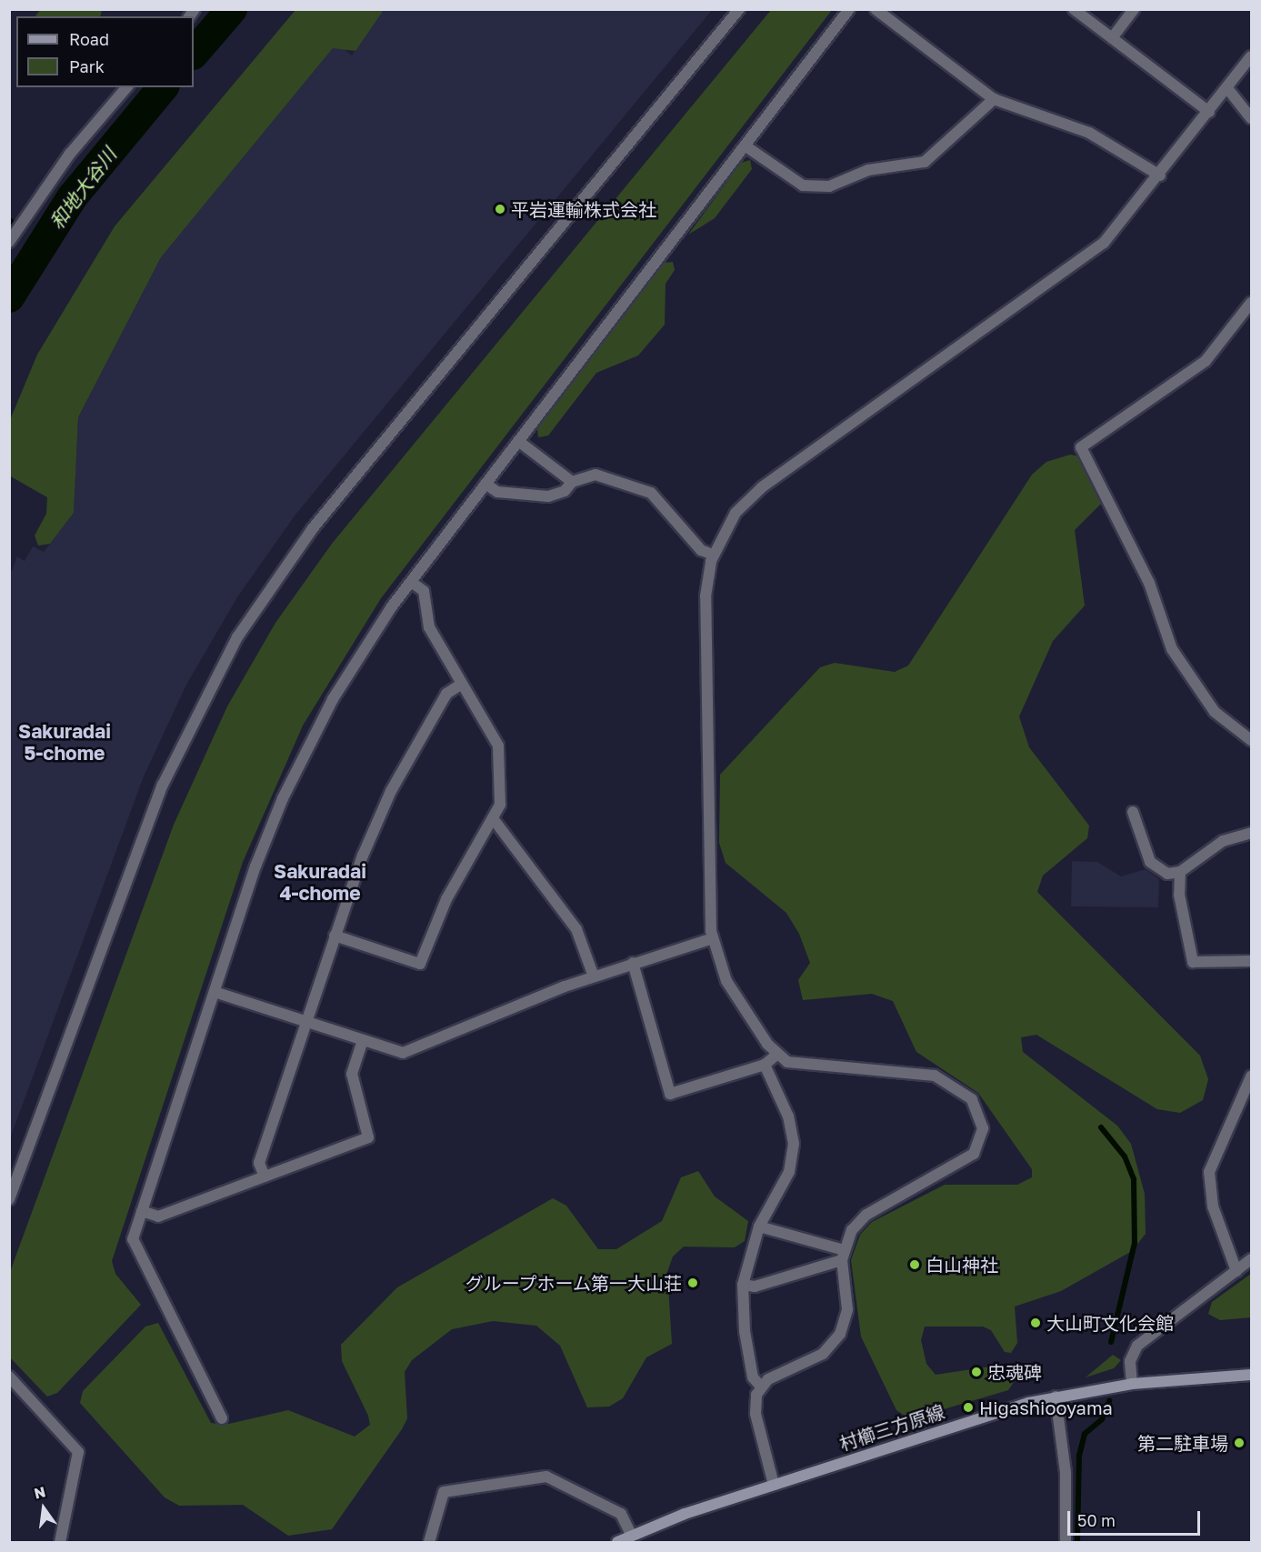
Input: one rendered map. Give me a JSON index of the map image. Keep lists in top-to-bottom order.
{
  "streets": {
    "main road": ["村櫛三方原線"]
  },
  "districts": ["Sakuradai 5-chome", "Sakuradai 4-chome"],
  "water": ["和地大谷川"],
  "places": [
    "平岩運輸株式会社",
    "白山神社",
    "グループホーム第一大山荘",
    "大山町文化会館",
    "忠魂碑",
    "Higashiooyama",
    "第二駐車場"
  ],
  "legend": ["Road", "Park"],
  "scale_bar": "50 m",
  "north": "top"
}
